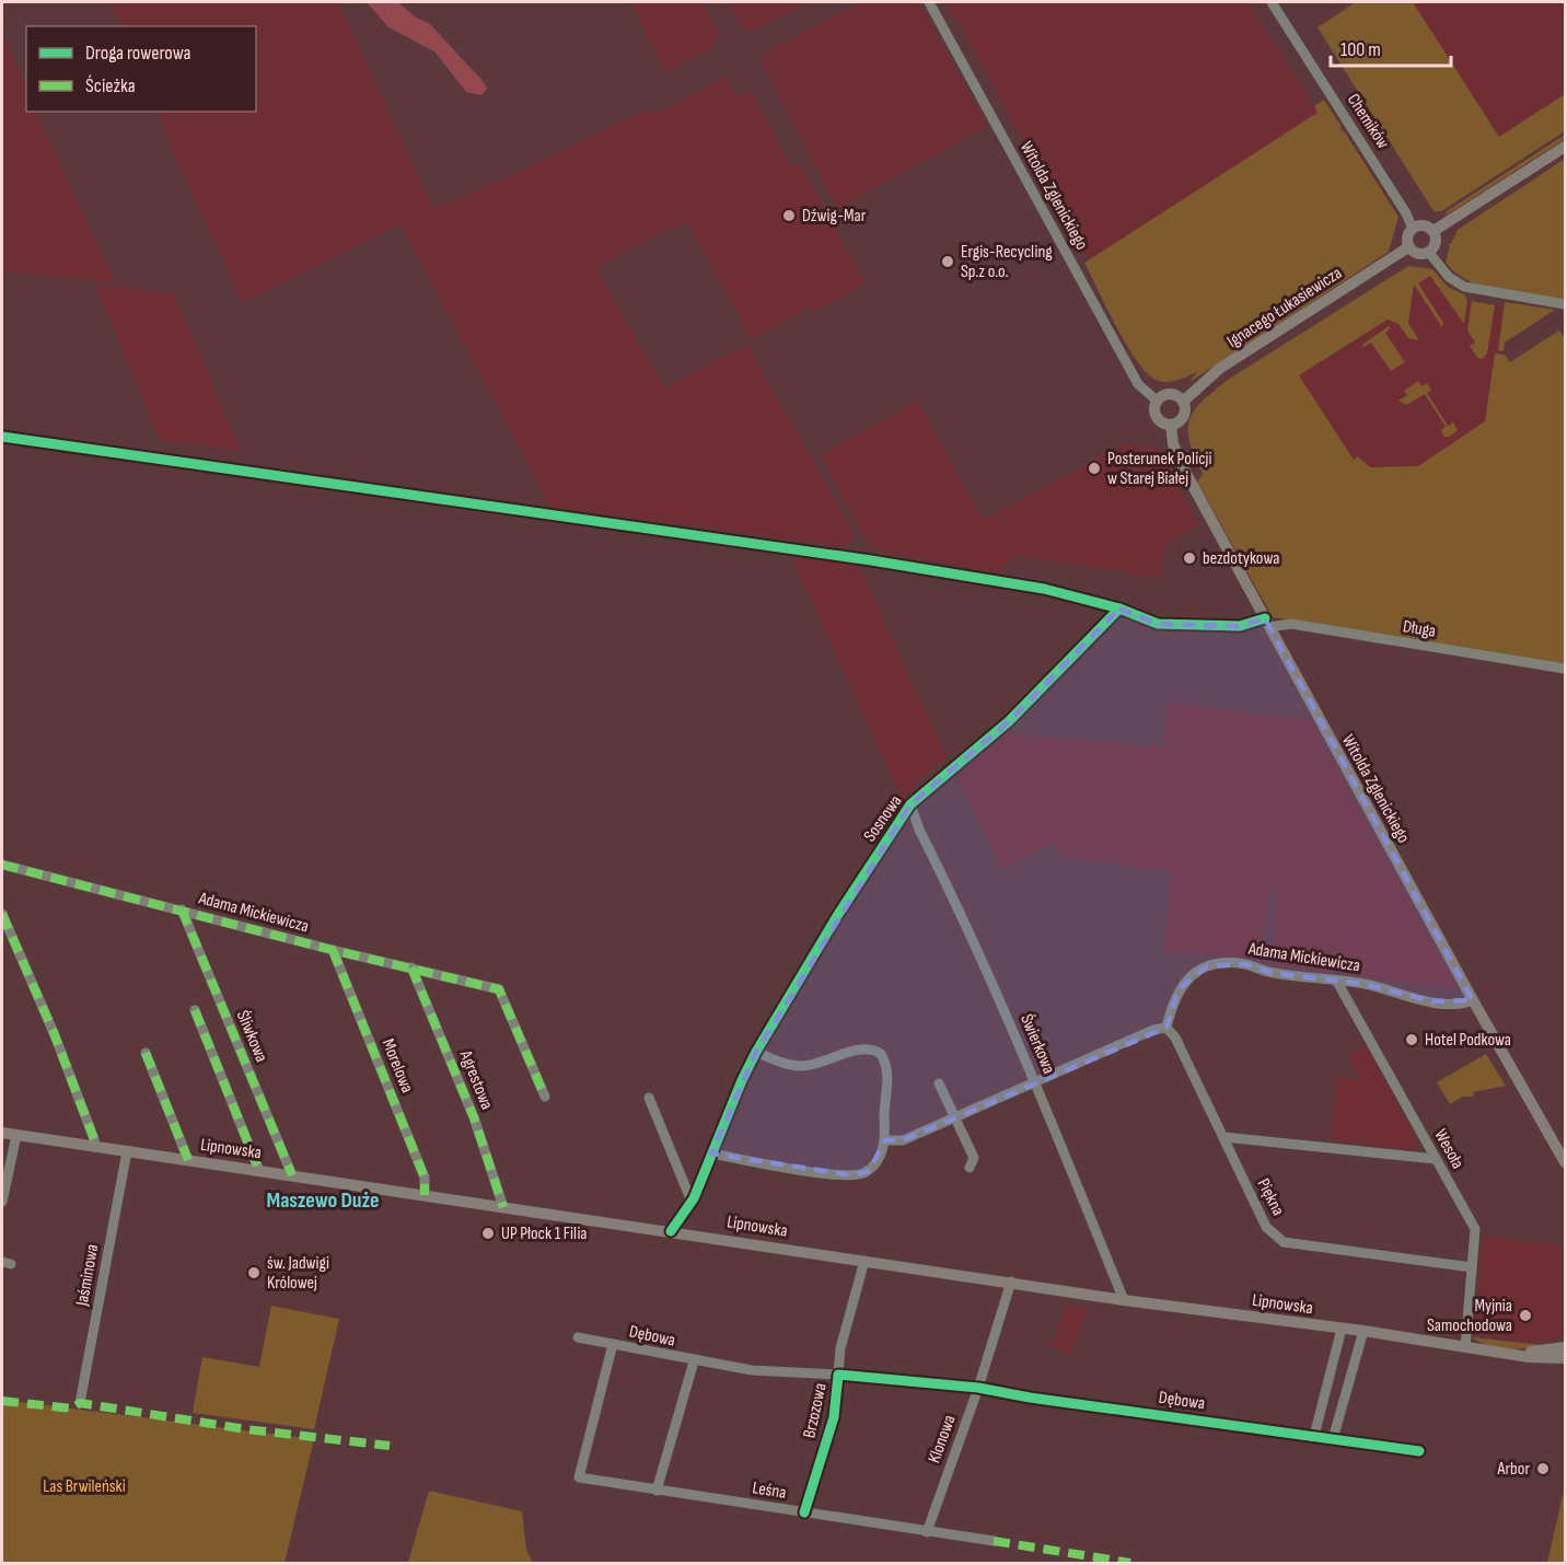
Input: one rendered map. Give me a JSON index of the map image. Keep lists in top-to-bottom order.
{
  "streets": {
    "main road": ["Witolda Zglenickiego", "Ignacego Łukasiewicza", "Lipnowska"],
    "street": [
      "Chemików",
      "Długa",
      "Sosnowa",
      "Adama Mickiewicza",
      "Śliwkowa",
      "Świerkowa",
      "Morelowa",
      "Agrestowa",
      "Wesoła",
      "Piękna",
      "Jaśminowa",
      "Dębowa",
      "Brzozowa",
      "Klonowa",
      "Leśna"
    ]
  },
  "crossings": [
    ["Chemików", "Ignacego Łukasiewicza"],
    ["Witolda Zglenickiego", "Ignacego Łukasiewicza"],
    ["Witolda Zglenickiego", "Długa"],
    ["Witolda Zglenickiego", "Adama Mickiewicza"],
    ["Sosnowa", "Świerkowa"],
    ["Sosnowa", "Lipnowska"],
    ["Adama Mickiewicza", "Śliwkowa"],
    ["Adama Mickiewicza", "Morelowa"],
    ["Adama Mickiewicza", "Agrestowa"],
    ["Adama Mickiewicza", "Wesoła"],
    ["Adama Mickiewicza", "Piękna"],
    ["Śliwkowa", "Lipnowska"],
    ["Świerkowa", "Lipnowska"],
    ["Morelowa", "Lipnowska"],
    ["Agrestowa", "Lipnowska"],
    ["Lipnowska", "Wesoła"],
    ["Lipnowska", "Jaśminowa"],
    ["Lipnowska", "Klonowa"],
    ["Wesoła", "Piękna"],
    ["Dębowa", "Brzozowa"],
    ["Dębowa", "Klonowa"],
    ["Dębowa", "Leśna"],
    ["Brzozowa", "Leśna"],
    ["Klonowa", "Leśna"]
  ],
  "districts": ["Maszewo Duże"],
  "parks": ["Las Brwileński"],
  "places": [
    "Dźwig-Mar",
    "Ergis-Recycling Sp.z o.o.",
    "Posterunek Policji w Starej Białej",
    "bezdotykowa",
    "Hotel Podkowa",
    "UP Płock 1 Filia",
    "św. Jadwigi Królowej",
    "Myjnia Samochodowa",
    "Arbor"
  ],
  "legend": ["Droga rowerowa", "Ścieżka"],
  "scale_bar": "100 m"
}
